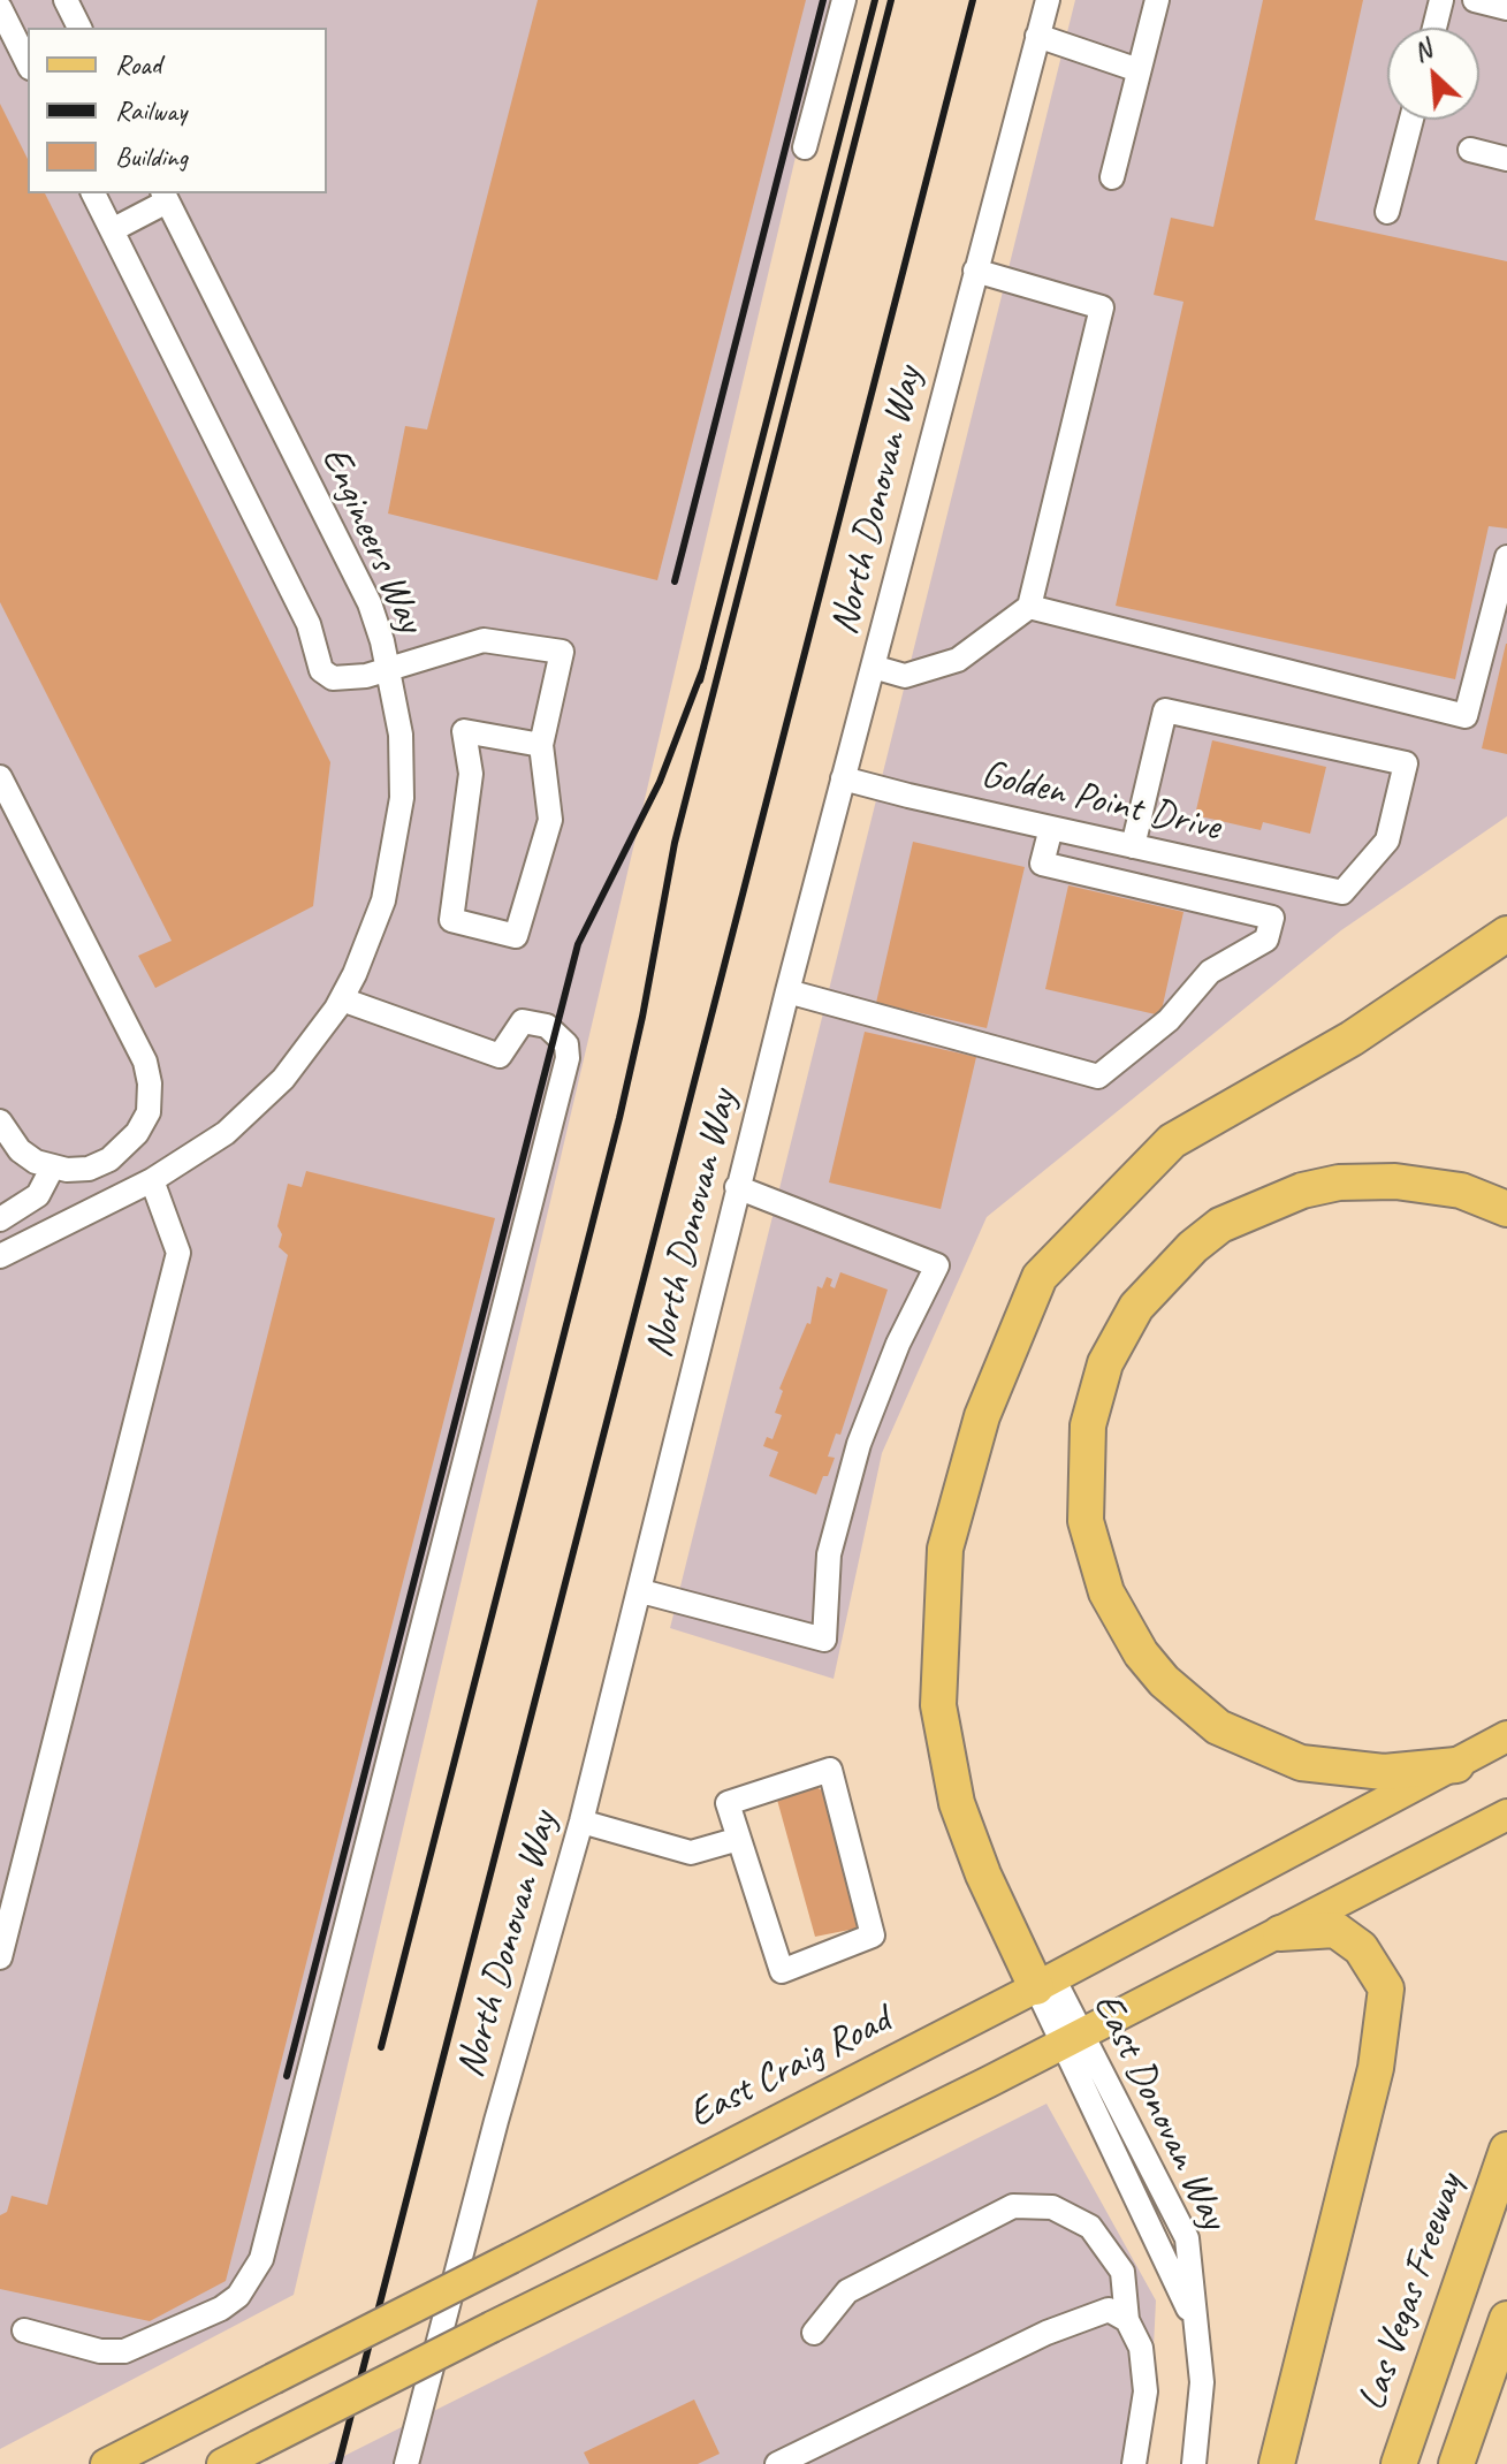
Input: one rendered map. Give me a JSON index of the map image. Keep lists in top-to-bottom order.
{
  "streets": {
    "highway": ["Las Vegas Freeway"],
    "main road": ["East Craig Road"],
    "street": [
      "North Donovan Way",
      "Engineers Way",
      "Golden Point Drive",
      "East Donovan Way"
    ]
  },
  "crossings": [
    ["North Donovan Way", "Golden Point Drive"],
    ["East Craig Road", "East Donovan Way"]
  ],
  "legend": ["Road", "Railway", "Building"],
  "north": "top left"
}
